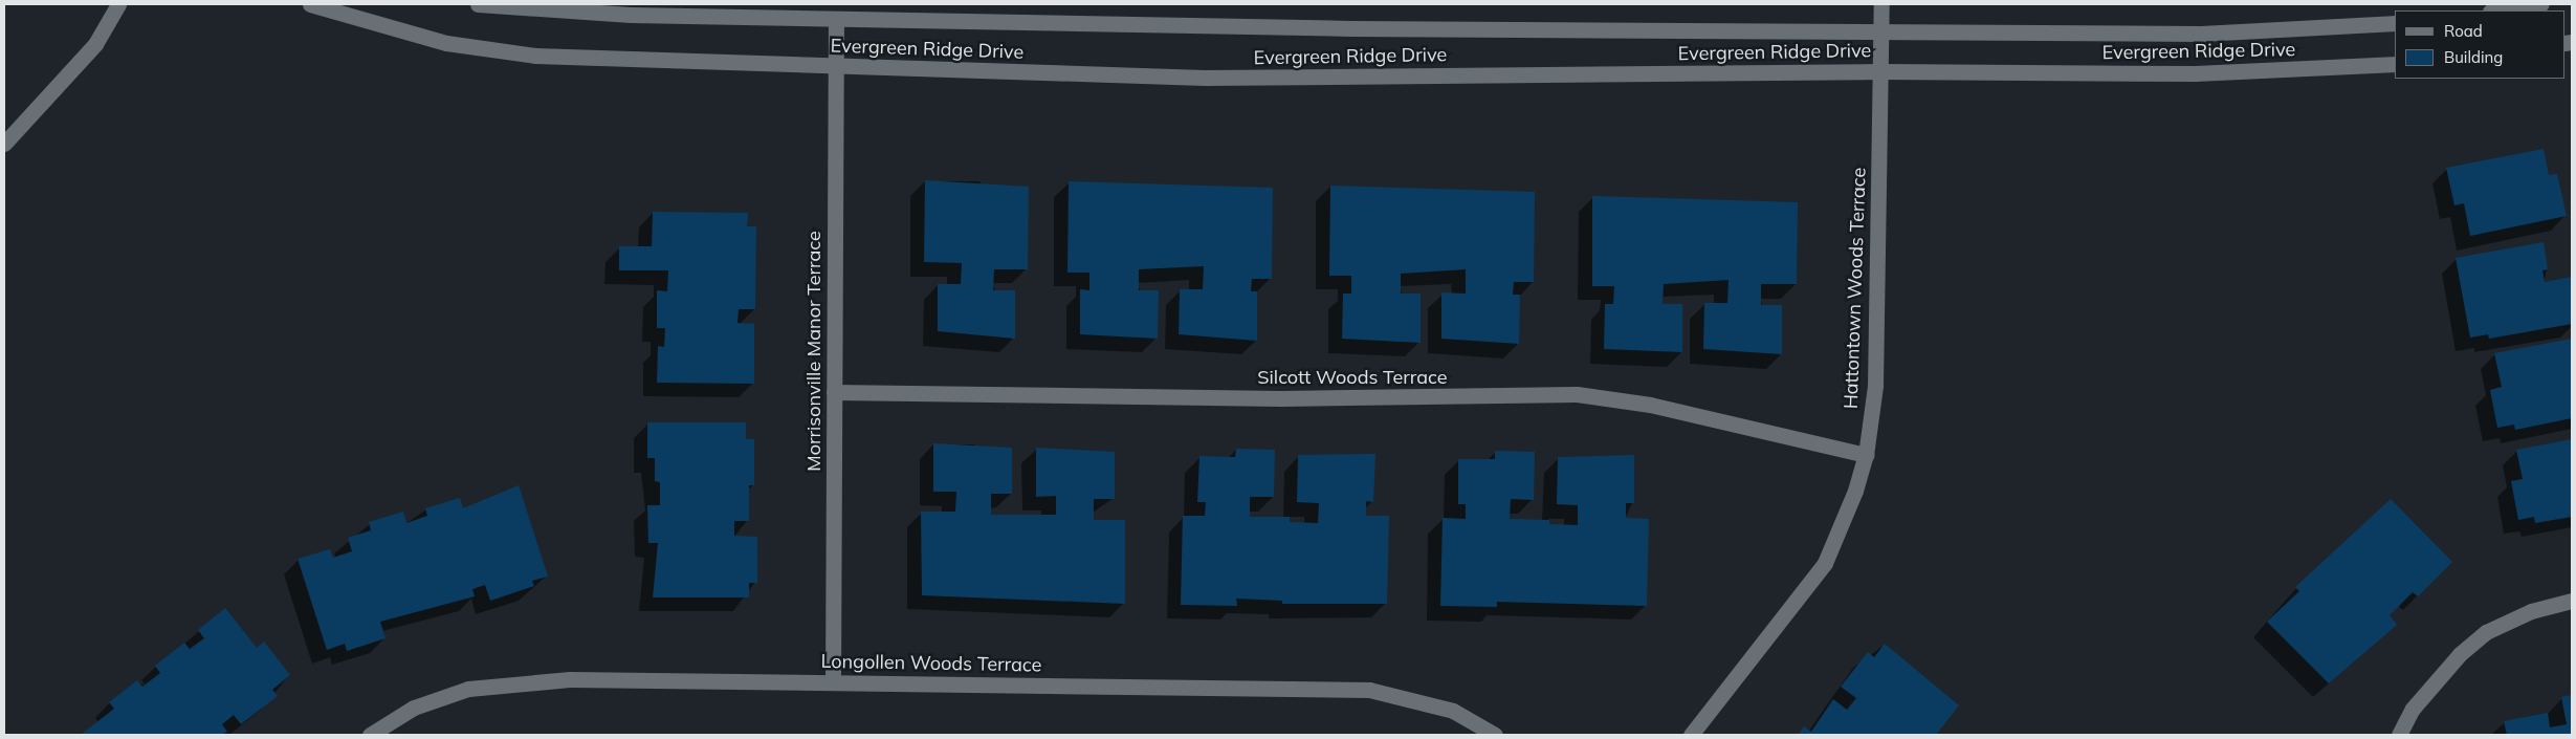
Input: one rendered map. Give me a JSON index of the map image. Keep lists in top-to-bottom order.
{
  "streets": {
    "street": [
      "Evergreen Ridge Drive",
      "Hattontown Woods Terrace",
      "Morrisonville Manor Terrace",
      "Silcott Woods Terrace",
      "Longollen Woods Terrace"
    ]
  },
  "crossings": [
    ["Evergreen Ridge Drive", "Hattontown Woods Terrace"],
    ["Evergreen Ridge Drive", "Morrisonville Manor Terrace"],
    ["Hattontown Woods Terrace", "Silcott Woods Terrace"],
    ["Morrisonville Manor Terrace", "Silcott Woods Terrace"],
    ["Morrisonville Manor Terrace", "Longollen Woods Terrace"]
  ],
  "legend": ["Road", "Building"]
}
